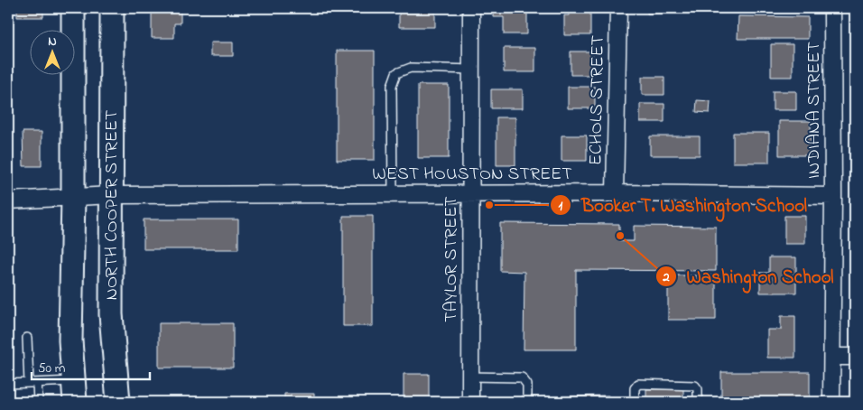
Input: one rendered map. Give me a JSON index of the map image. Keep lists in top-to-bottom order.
{
  "streets": {
    "main road": ["NORTH COOPER STREET"],
    "street": [
      "ECHOLS STREET",
      "INDIANA STREET",
      "WEST HOUSTON STREET",
      "TAYLOR STREET"
    ]
  },
  "crossings": [
    ["ECHOLS STREET", "WEST HOUSTON STREET"],
    ["INDIANA STREET", "WEST HOUSTON STREET"],
    ["WEST HOUSTON STREET", "NORTH COOPER STREET"],
    ["WEST HOUSTON STREET", "TAYLOR STREET"]
  ],
  "places": ["Booker T. Washington School", "Washington School"],
  "scale_bar": "50 m",
  "north": "top"
}
